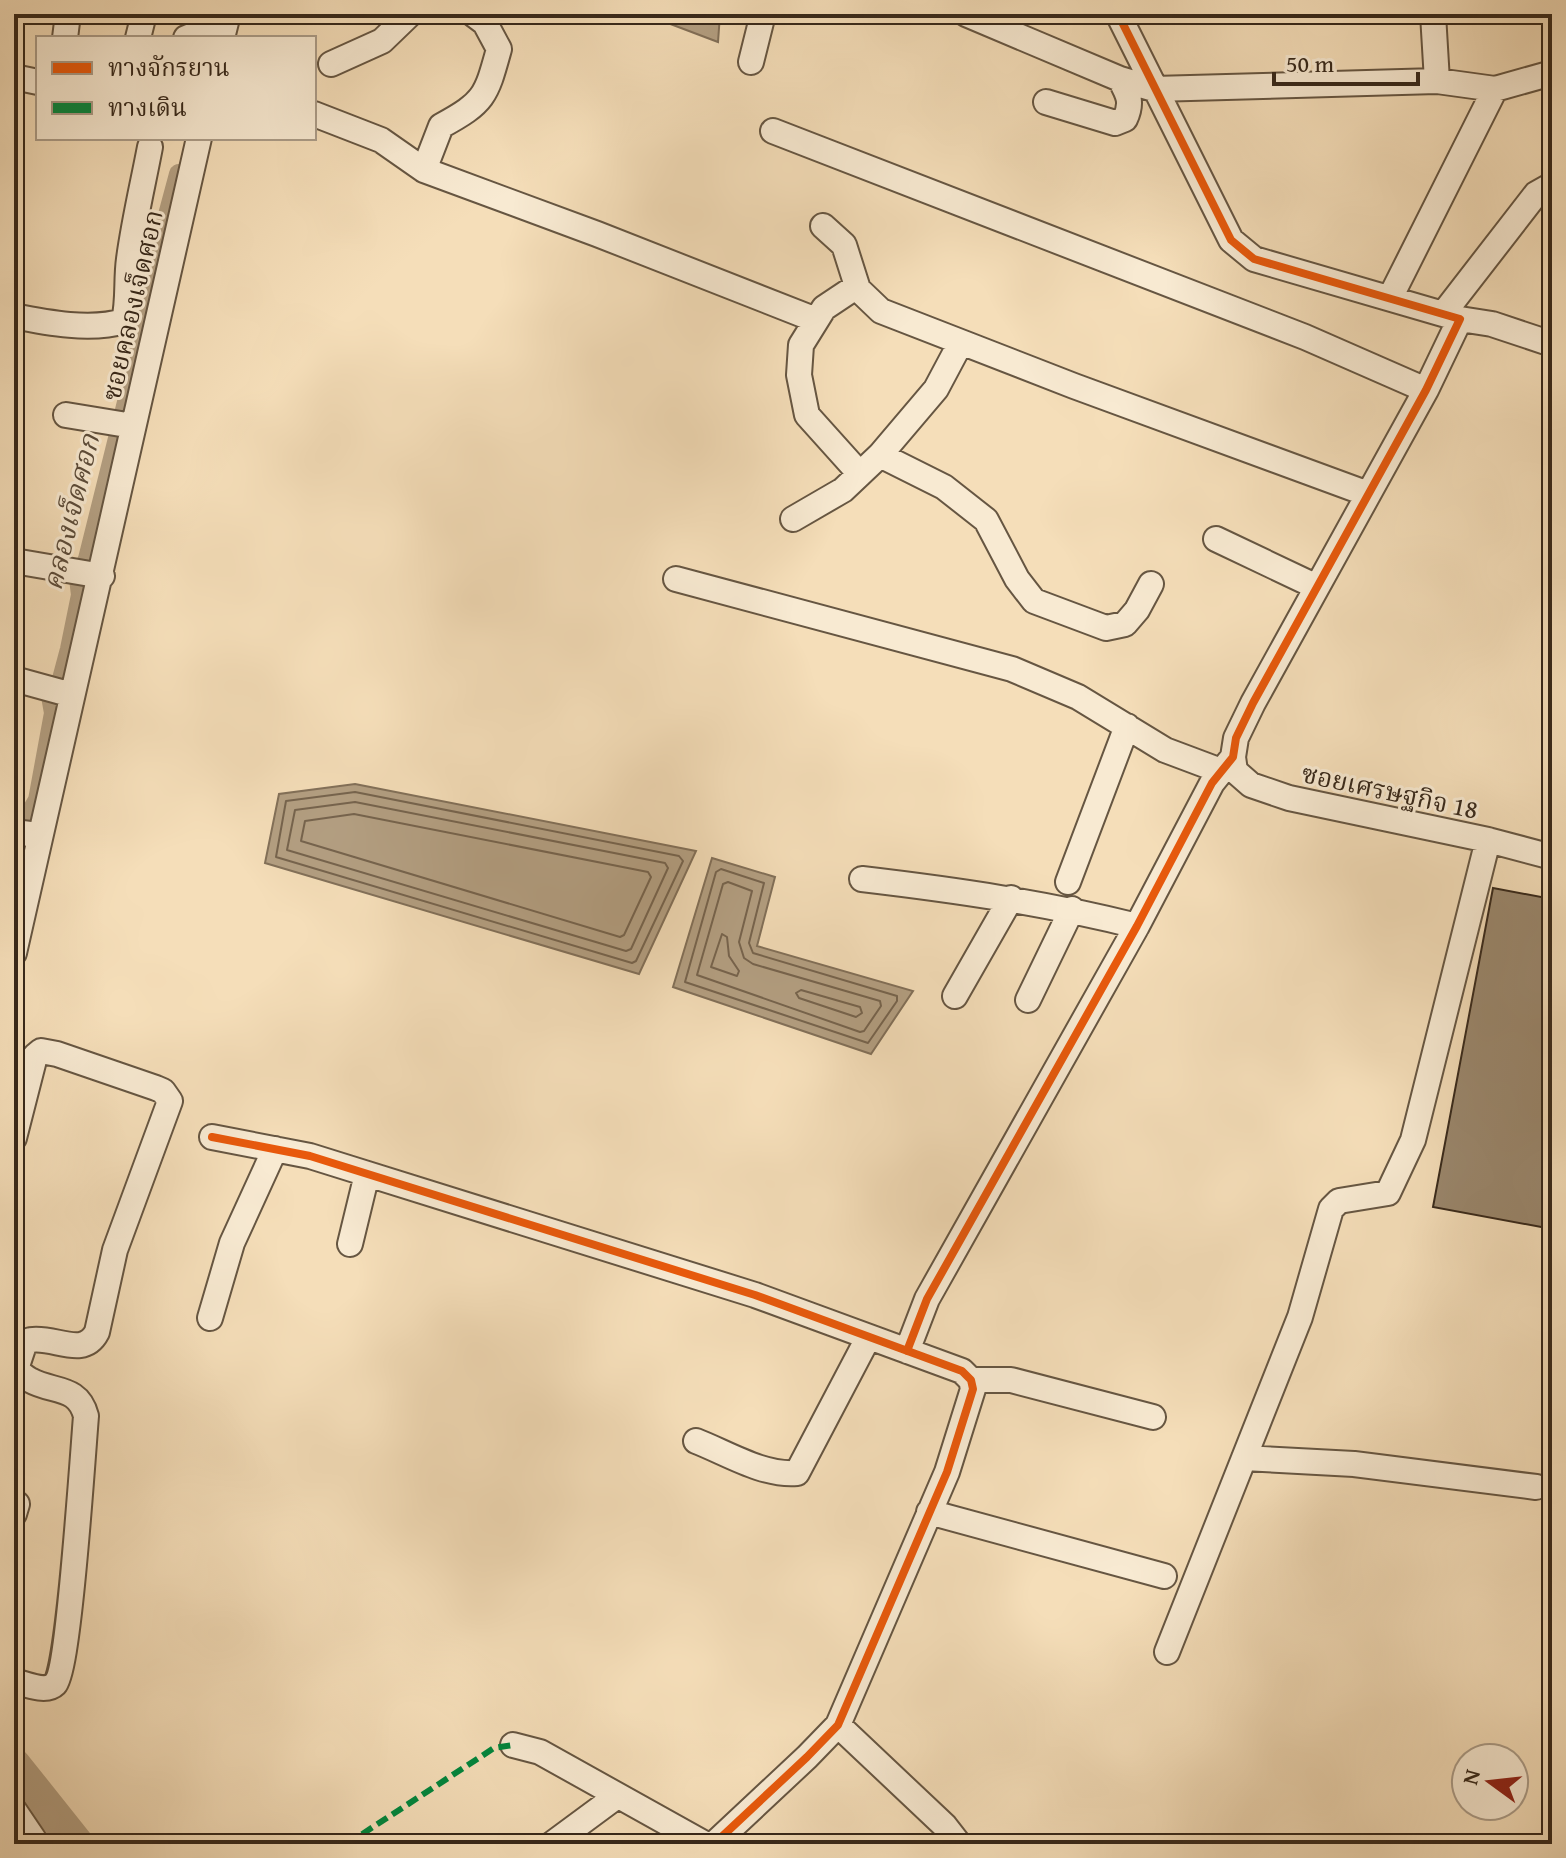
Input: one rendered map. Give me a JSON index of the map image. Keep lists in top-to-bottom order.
{
  "streets": {
    "street": ["ซอยคลองเจ็ดศอก", "ซอยเศรษฐกิจ 18"]
  },
  "water": ["คลองเจ็ดศอก"],
  "legend": ["ทางจักรยาน", "ทางเดิน"],
  "scale_bar": "50 m",
  "north": "left"
}
